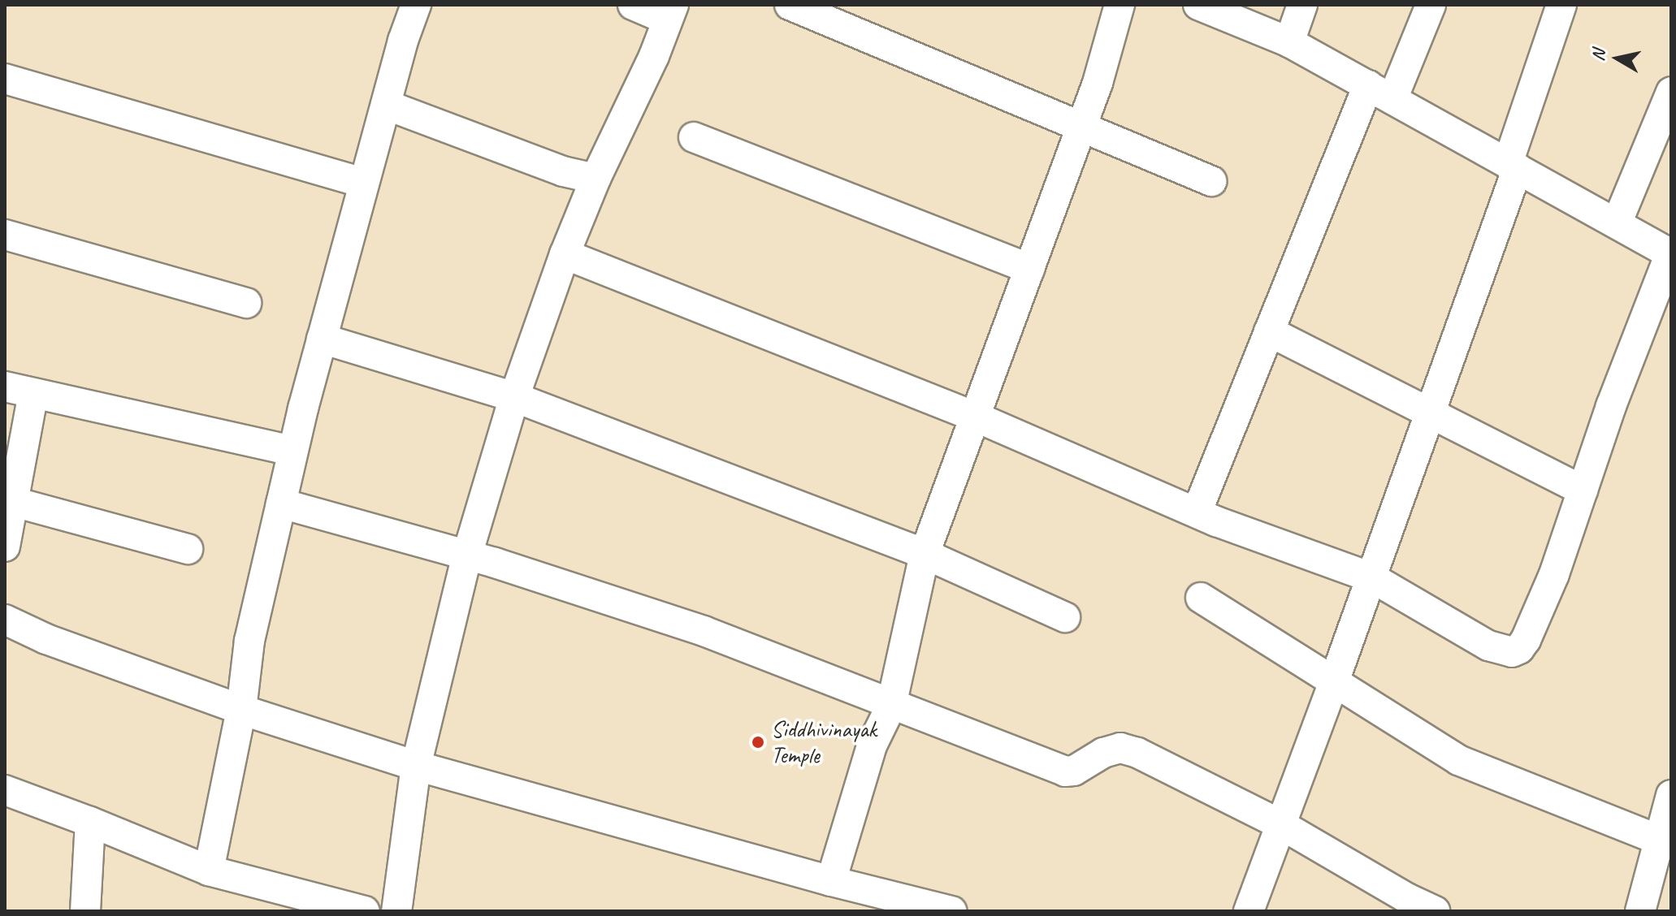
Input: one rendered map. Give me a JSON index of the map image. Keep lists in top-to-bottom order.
{
  "places": ["Siddhivinayak Temple"],
  "north": "left"
}
